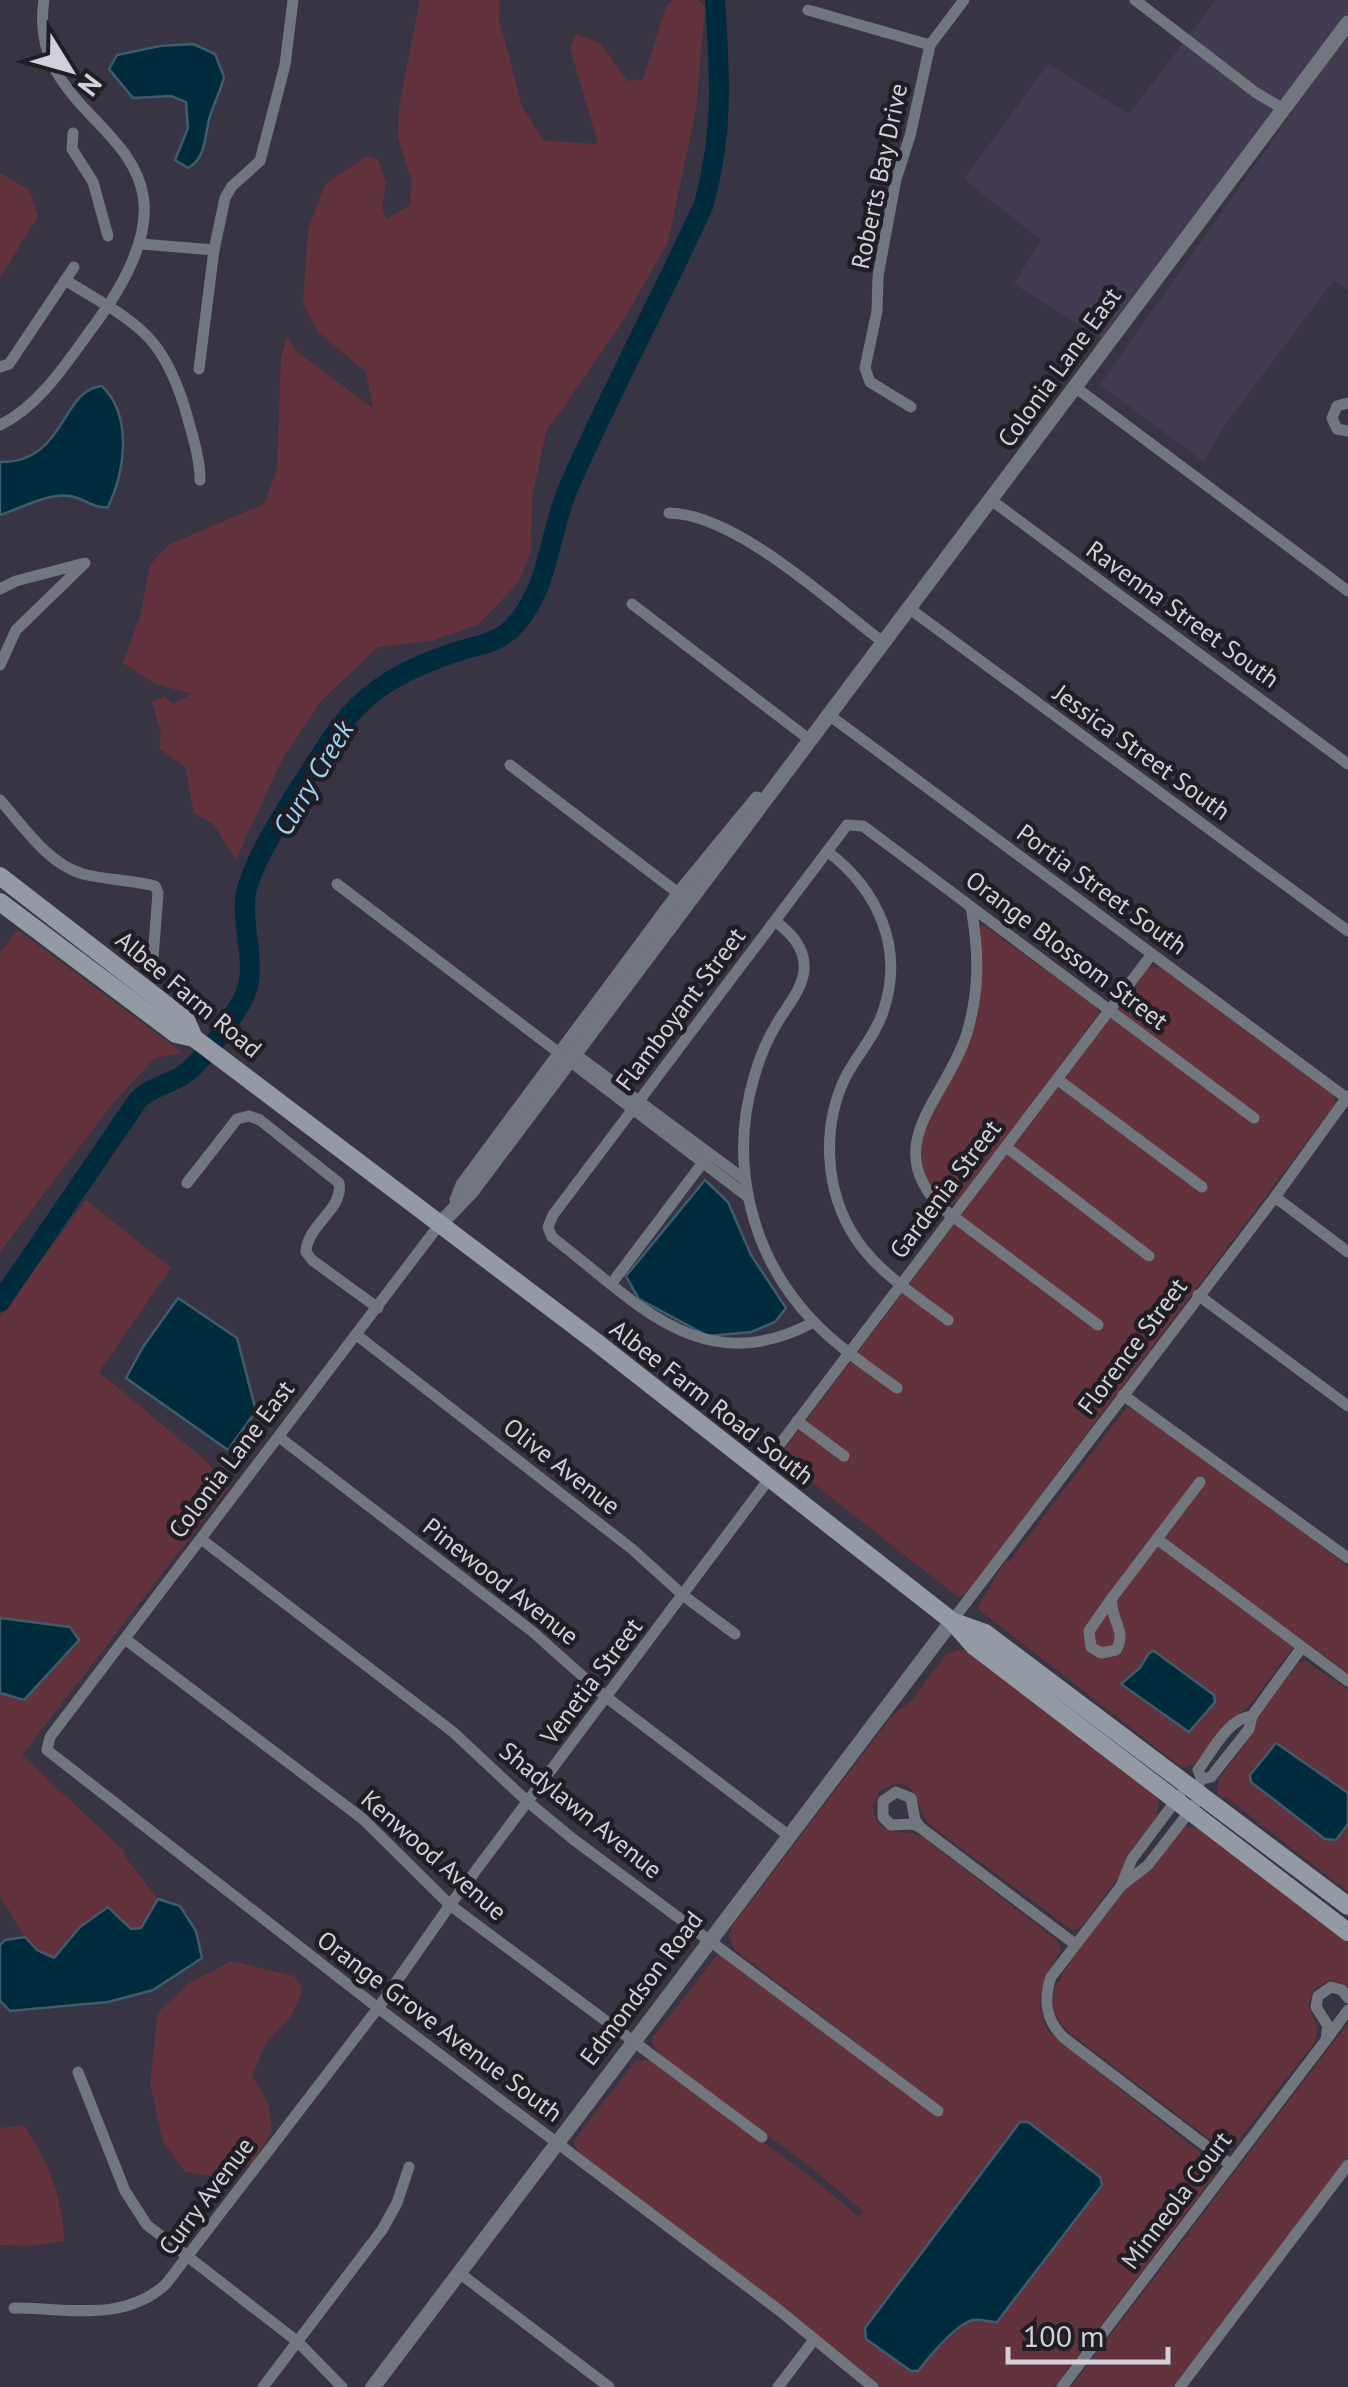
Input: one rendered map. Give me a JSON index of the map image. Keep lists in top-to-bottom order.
{
  "streets": {
    "main road": ["Albee Farm Road", "Albee Farm Road South"],
    "street": [
      "Roberts Bay Drive",
      "Colonia Lane East",
      "Ravenna Street South",
      "Jessica Street South",
      "Portia Street South",
      "Orange Blossom Street",
      "Flamboyant Street",
      "Gardenia Street",
      "Florence Street",
      "Olive Avenue",
      "Pinewood Avenue",
      "Venetia Street",
      "Shadylawn Avenue",
      "Kenwood Avenue",
      "Edmondson Road",
      "Orange Grove Avenue South",
      "Curry Avenue",
      "Minneola Court"
    ]
  },
  "crossings": [
    ["Colonia Lane East", "Ravenna Street South"],
    ["Colonia Lane East", "Jessica Street South"],
    ["Colonia Lane East", "Portia Street South"],
    ["Colonia Lane East", "Albee Farm Road"],
    ["Colonia Lane East", "Albee Farm Road South"],
    ["Colonia Lane East", "Olive Avenue"],
    ["Colonia Lane East", "Pinewood Avenue"],
    ["Colonia Lane East", "Shadylawn Avenue"],
    ["Colonia Lane East", "Kenwood Avenue"],
    ["Colonia Lane East", "Orange Grove Avenue South"],
    ["Portia Street South", "Gardenia Street"],
    ["Portia Street South", "Florence Street"],
    ["Orange Blossom Street", "Flamboyant Street"],
    ["Orange Blossom Street", "Gardenia Street"],
    ["Albee Farm Road", "Albee Farm Road South"],
    ["Florence Street", "Albee Farm Road South"],
    ["Florence Street", "Edmondson Road"],
    ["Albee Farm Road South", "Venetia Street"],
    ["Albee Farm Road South", "Edmondson Road"],
    ["Olive Avenue", "Venetia Street"],
    ["Pinewood Avenue", "Venetia Street"],
    ["Pinewood Avenue", "Edmondson Road"],
    ["Venetia Street", "Shadylawn Avenue"],
    ["Venetia Street", "Kenwood Avenue"],
    ["Venetia Street", "Orange Grove Avenue South"],
    ["Venetia Street", "Curry Avenue"],
    ["Shadylawn Avenue", "Edmondson Road"],
    ["Kenwood Avenue", "Edmondson Road"],
    ["Edmondson Road", "Orange Grove Avenue South"],
    ["Orange Grove Avenue South", "Curry Avenue"]
  ],
  "water": ["Curry Creek"],
  "scale_bar": "100 m",
  "north": "bottom right"
}
